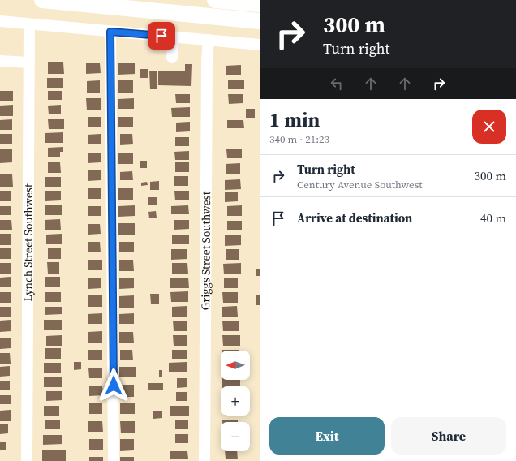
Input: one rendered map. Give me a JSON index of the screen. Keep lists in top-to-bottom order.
{
  "streets": {
    "street": ["Lynch Street Southwest", "Griggs Street Southwest"]
  },
  "north": "left",
  "page": {
    "turn": ["300 m", "Turn right"],
    "heading": ["1 min", "340 m · 21:23"],
    "list": [
      {
        "name": "Turn right",
        "note": "Century Avenue Southwest",
        "value": "300 m"
      },
      {
        "name": "Arrive at destination",
        "value": "40 m"
      }
    ],
    "map_buttons": ["+", "−"],
    "buttons": ["Exit", "Share"]
  }
}
